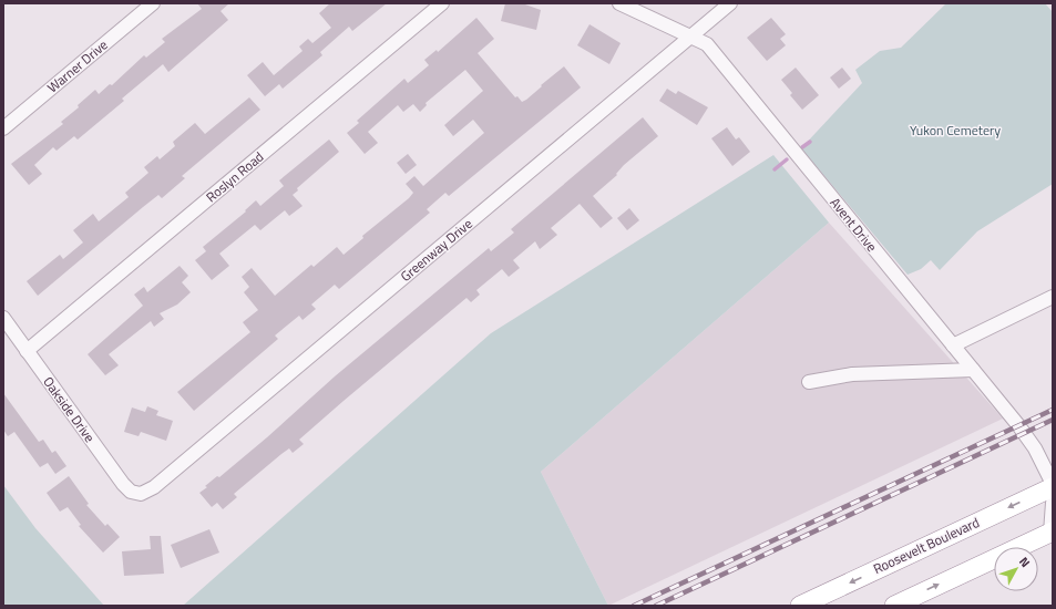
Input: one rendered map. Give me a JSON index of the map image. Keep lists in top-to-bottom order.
{
  "streets": {
    "highway": ["Roosevelt Boulevard"],
    "street": [
      "Warner Drive",
      "Roslyn Road",
      "Avent Drive",
      "Greenway Drive",
      "Oakside Drive"
    ]
  },
  "crossings": [
    ["Roslyn Road", "Oakside Drive"],
    ["Avent Drive", "Greenway Drive"],
    ["Avent Drive", "Roosevelt Boulevard"],
    ["Greenway Drive", "Oakside Drive"]
  ],
  "parks": ["Yukon Cemetery"],
  "north": "top right"
}
